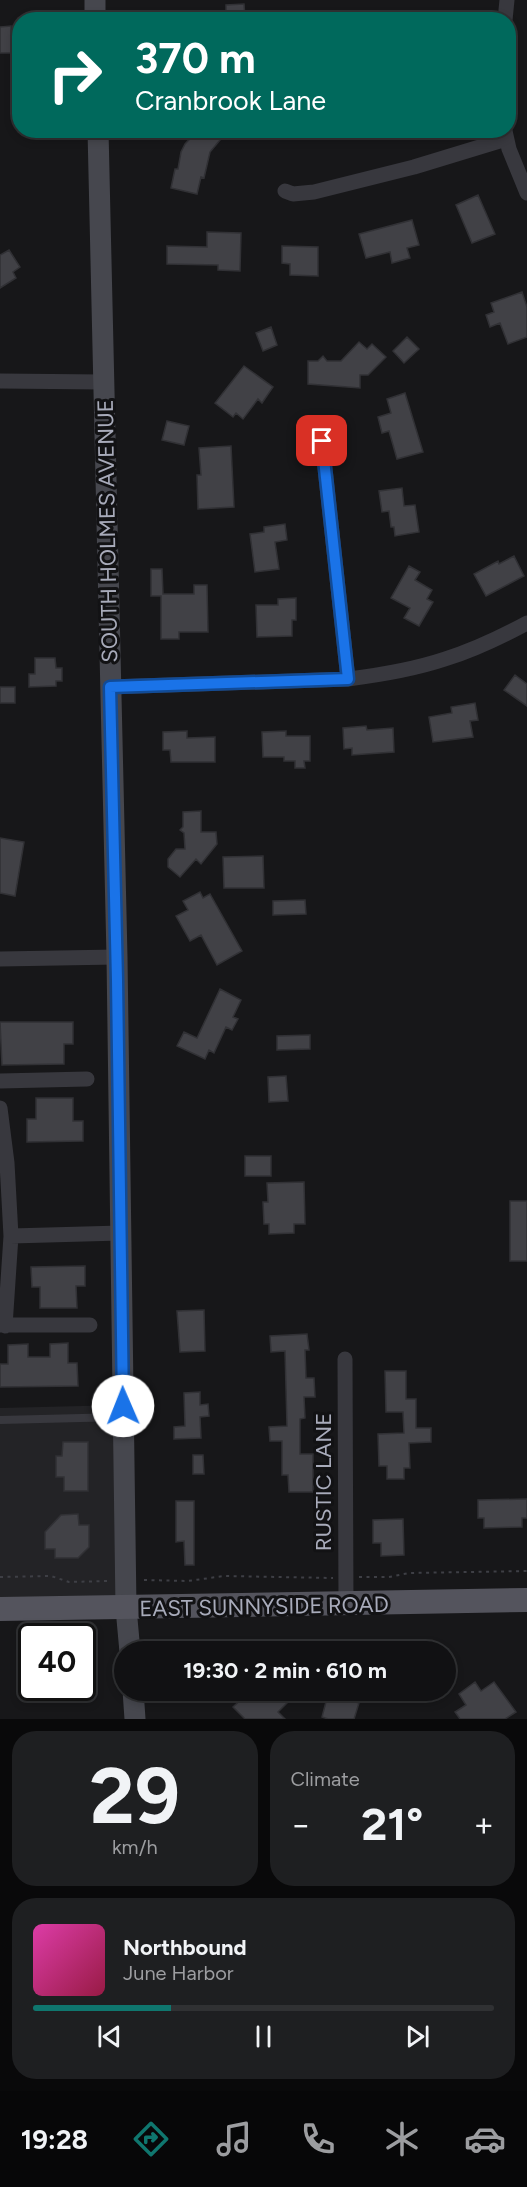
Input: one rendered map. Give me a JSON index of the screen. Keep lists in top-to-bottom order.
{
  "streets": {
    "main road": ["EAST SUNNYSIDE ROAD"],
    "street": ["SOUTH HOLMES AVENUE", "RUSTIC LANE"]
  },
  "crossings": [
    ["SOUTH HOLMES AVENUE", "EAST SUNNYSIDE ROAD"],
    ["RUSTIC LANE", "EAST SUNNYSIDE ROAD"]
  ],
  "page": {
    "turn": ["370 m", "Cranbrook Lane"],
    "limit": "40",
    "trip": "19:30 · 2 min · 610 m",
    "tile": [
      ["29", "km/h"],
      "Climate"
    ],
    "heat": ["−", "21°", "+"],
    "song": ["Northbound", "June Harbor"],
    "tabs": "19:28"
  }
}
